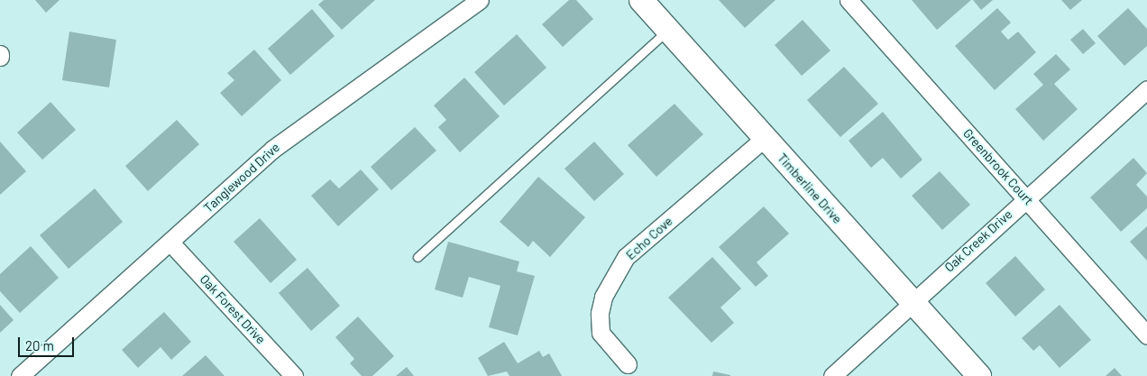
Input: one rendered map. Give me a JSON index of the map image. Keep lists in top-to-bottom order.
{
  "streets": {
    "street": [
      "Greenbrook Court",
      "Tanglewood Drive",
      "Timberline Drive",
      "Echo Cove",
      "Oak Creek Drive",
      "Oak Forest Drive"
    ]
  },
  "crossings": [
    ["Greenbrook Court", "Oak Creek Drive"],
    ["Tanglewood Drive", "Oak Forest Drive"],
    ["Timberline Drive", "Echo Cove"],
    ["Timberline Drive", "Oak Creek Drive"]
  ],
  "scale_bar": "20 m"
}
